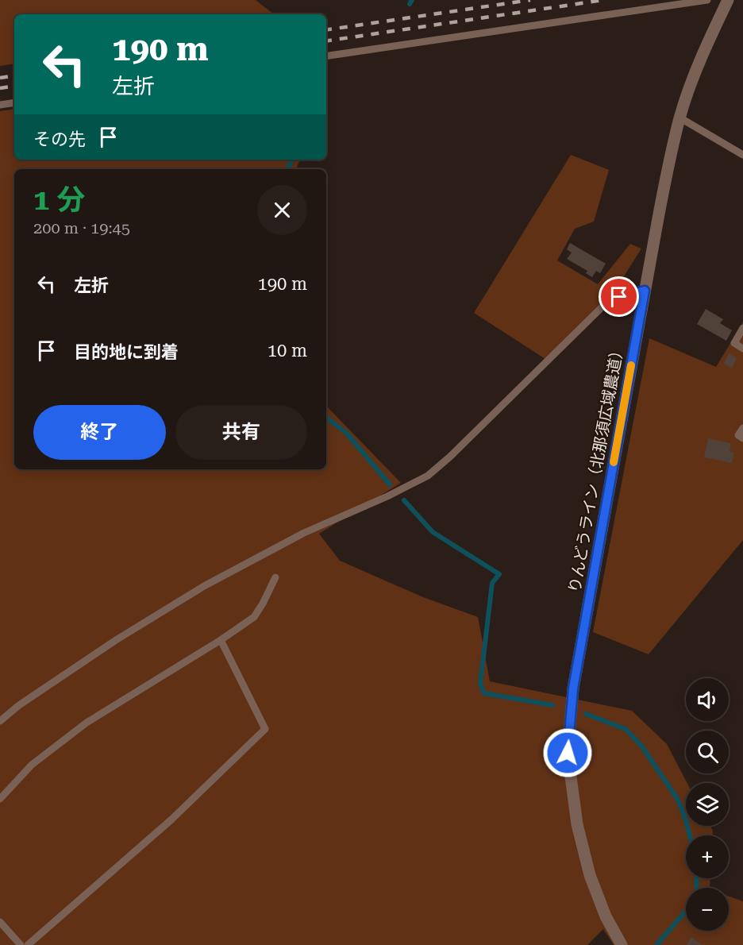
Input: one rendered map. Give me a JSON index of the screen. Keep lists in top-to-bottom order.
{
  "streets": {
    "street": ["りんどうライン（北那須広域農道）"]
  },
  "page": {
    "turn": ["190 m", "左折"],
    "then": "その先",
    "heading": ["1 分", "200 m · 19:45"],
    "list": [
      {
        "name": "左折",
        "value": "190 m"
      },
      {
        "name": "目的地に到着",
        "value": "10 m"
      }
    ],
    "buttons": ["終了", "共有"],
    "map_buttons": ["+", "−"]
  }
}
